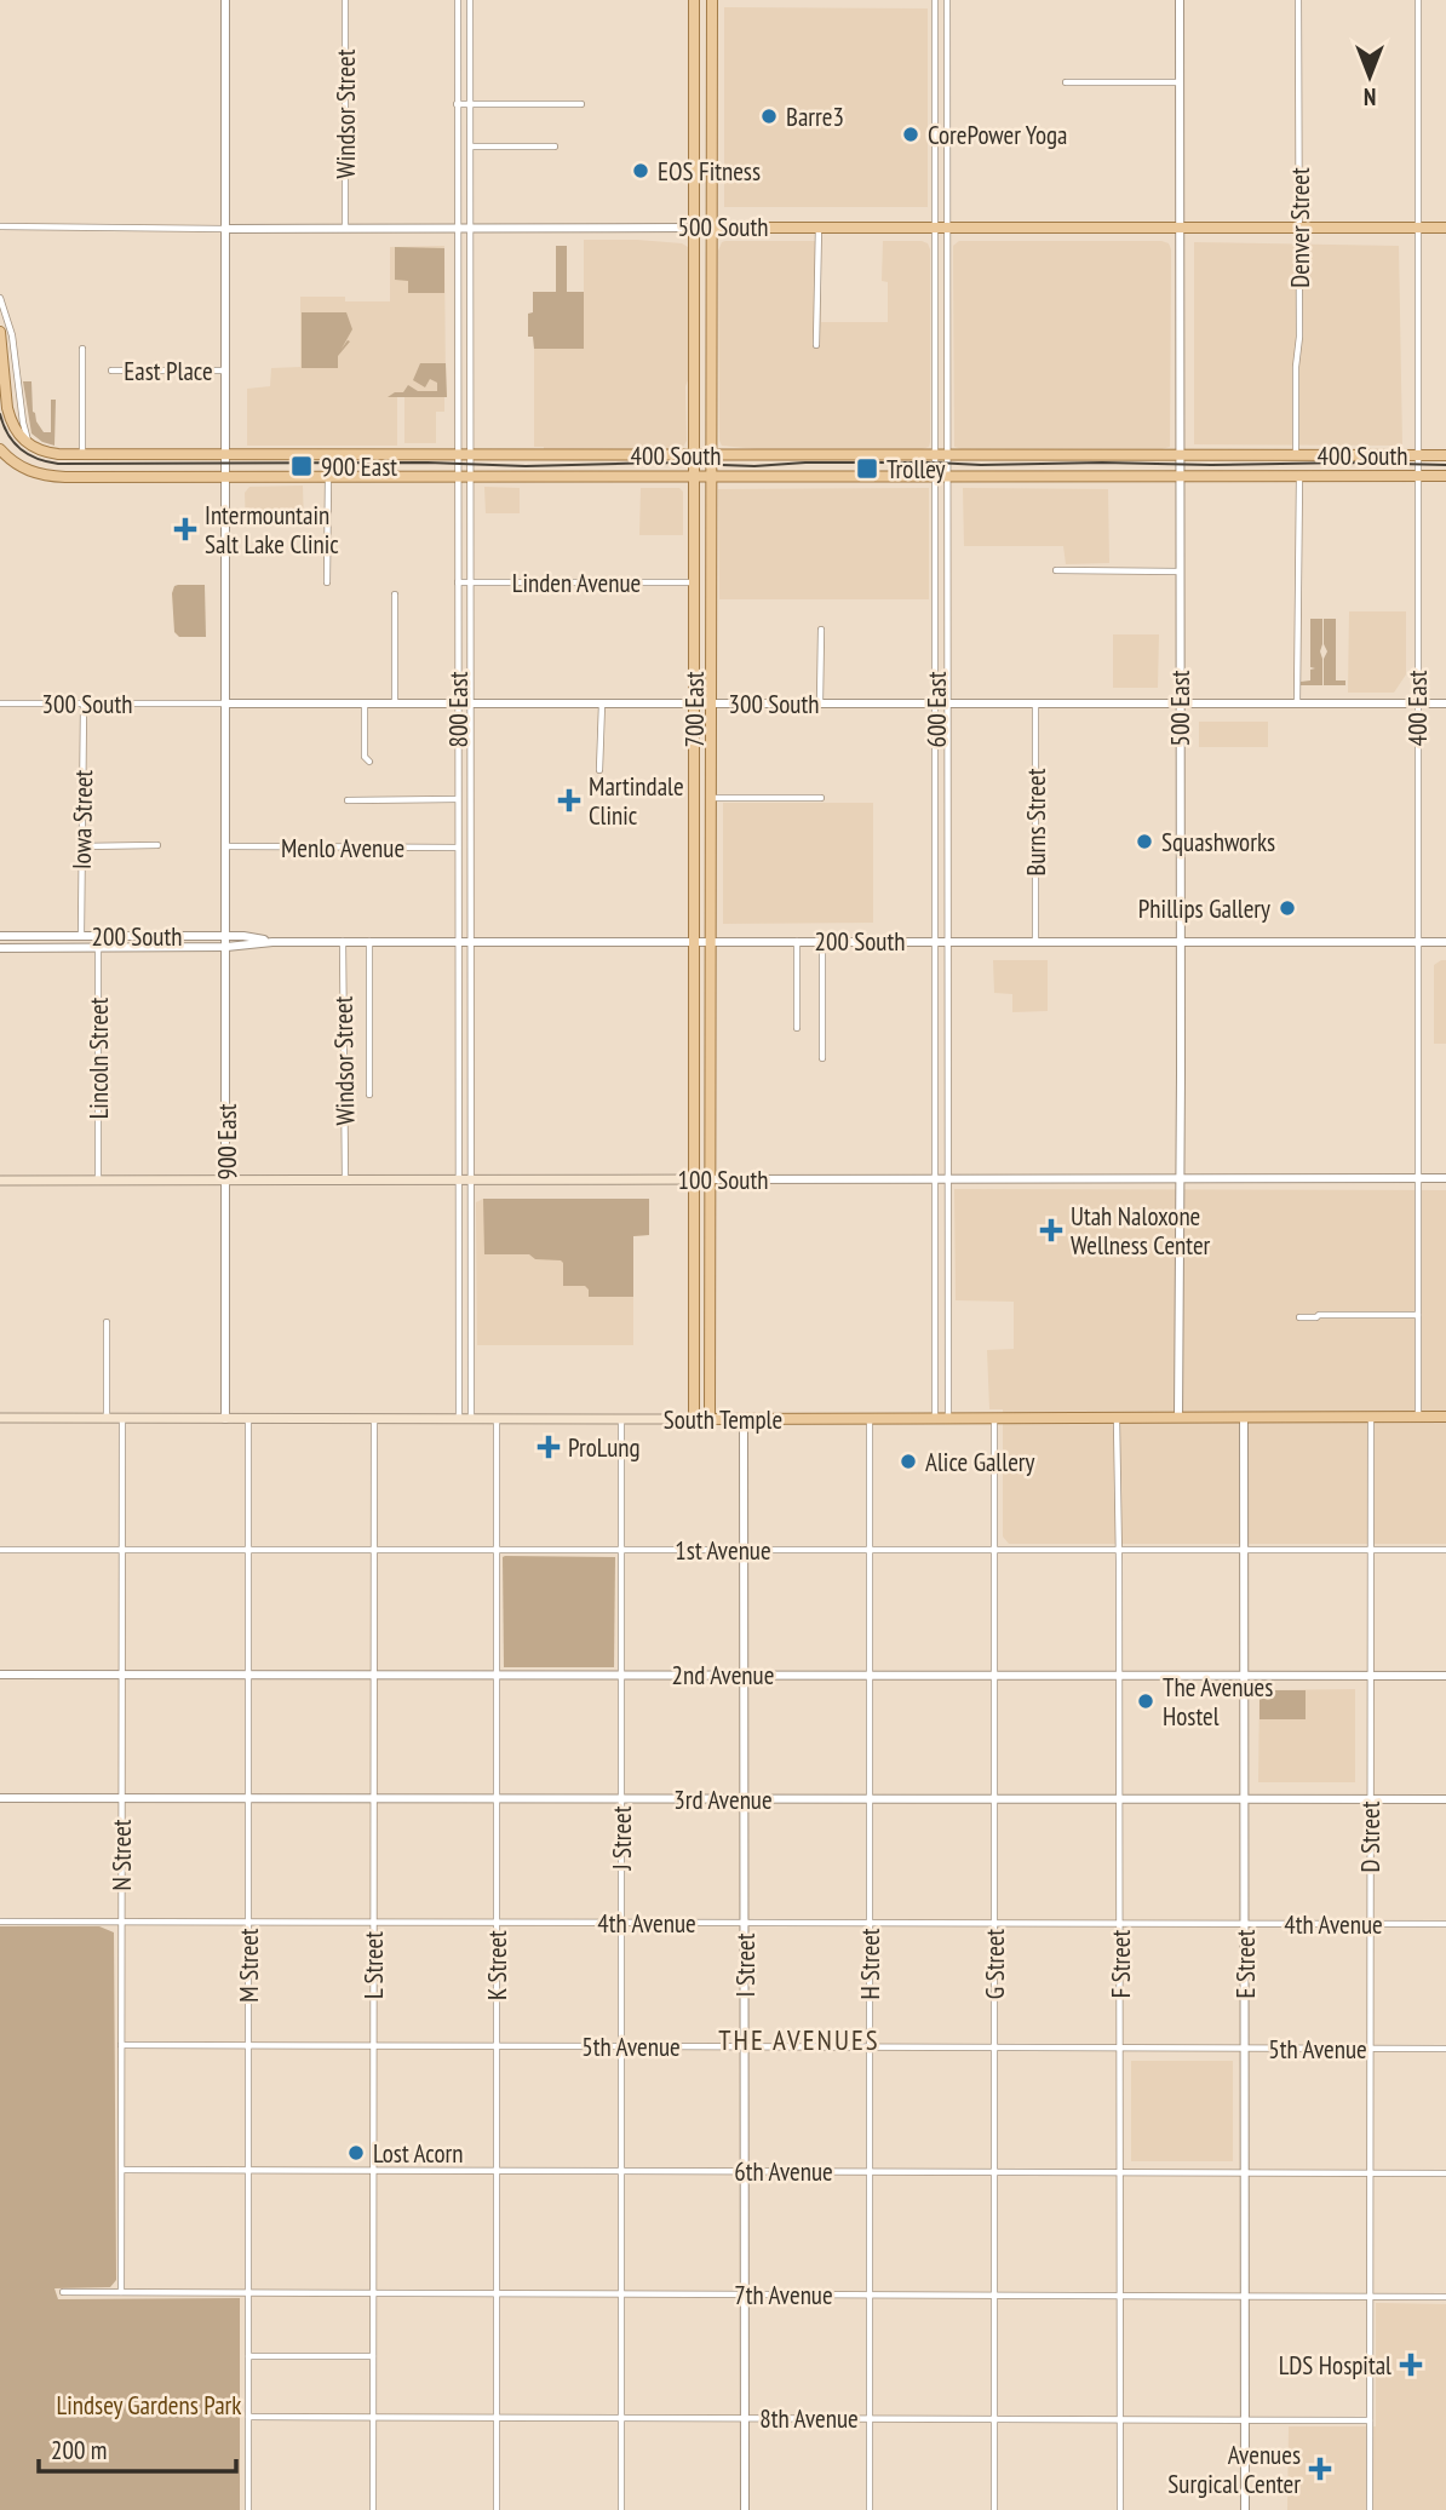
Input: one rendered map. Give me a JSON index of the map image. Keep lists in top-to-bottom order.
{
  "streets": {
    "main road": [
      "500 South",
      "400 South",
      "700 East",
      "100 South",
      "South Temple"
    ],
    "street": [
      "Windsor Street",
      "Denver Street",
      "East Place",
      "Linden Avenue",
      "300 South",
      "500 East",
      "400 East",
      "800 East",
      "600 East",
      "Iowa Street",
      "Burns Street",
      "Menlo Avenue",
      "200 South",
      "Lincoln Street",
      "900 East",
      "1st Avenue",
      "2nd Avenue",
      "3rd Avenue",
      "D Street",
      "J Street",
      "N Street",
      "4th Avenue",
      "H Street",
      "G Street",
      "F Street",
      "E Street",
      "M Street",
      "L Street",
      "K Street",
      "I Street",
      "5th Avenue",
      "6th Avenue",
      "7th Avenue",
      "8th Avenue"
    ]
  },
  "crossings": [
    ["Windsor Street", "500 South"],
    ["Windsor Street", "200 South"],
    ["Windsor Street", "100 South"],
    ["500 South", "Denver Street"],
    ["500 South", "500 East"],
    ["500 South", "400 East"],
    ["500 South", "800 East"],
    ["500 South", "700 East"],
    ["500 South", "600 East"],
    ["500 South", "900 East"],
    ["Denver Street", "400 South"],
    ["East Place", "900 East"],
    ["400 South", "500 East"],
    ["400 South", "400 East"],
    ["400 South", "800 East"],
    ["400 South", "700 East"],
    ["400 South", "600 East"],
    ["400 South", "900 East"],
    ["Linden Avenue", "800 East"],
    ["Linden Avenue", "700 East"],
    ["300 South", "500 East"],
    ["300 South", "400 East"],
    ["300 South", "800 East"],
    ["300 South", "700 East"],
    ["300 South", "600 East"],
    ["300 South", "Iowa Street"],
    ["300 South", "Burns Street"],
    ["300 South", "900 East"],
    ["500 East", "200 South"],
    ["500 East", "100 South"],
    ["500 East", "South Temple"],
    ["400 East", "200 South"],
    ["400 East", "100 South"],
    ["400 East", "South Temple"],
    ["800 East", "Menlo Avenue"],
    ["800 East", "200 South"],
    ["800 East", "100 South"],
    ["800 East", "South Temple"],
    ["700 East", "200 South"],
    ["700 East", "100 South"],
    ["700 East", "South Temple"],
    ["600 East", "200 South"],
    ["600 East", "100 South"],
    ["600 East", "South Temple"],
    ["Iowa Street", "200 South"],
    ["Burns Street", "200 South"],
    ["Menlo Avenue", "900 East"],
    ["200 South", "Lincoln Street"],
    ["200 South", "900 East"],
    ["Lincoln Street", "100 South"],
    ["900 East", "100 South"],
    ["900 East", "South Temple"],
    ["South Temple", "D Street"],
    ["South Temple", "J Street"],
    ["South Temple", "N Street"],
    ["South Temple", "H Street"],
    ["South Temple", "G Street"],
    ["South Temple", "F Street"],
    ["South Temple", "E Street"],
    ["South Temple", "M Street"],
    ["South Temple", "L Street"],
    ["South Temple", "K Street"],
    ["South Temple", "I Street"],
    ["1st Avenue", "D Street"],
    ["1st Avenue", "J Street"],
    ["1st Avenue", "N Street"],
    ["1st Avenue", "H Street"],
    ["1st Avenue", "G Street"],
    ["1st Avenue", "F Street"],
    ["1st Avenue", "E Street"],
    ["1st Avenue", "M Street"],
    ["1st Avenue", "L Street"],
    ["1st Avenue", "K Street"],
    ["1st Avenue", "I Street"],
    ["2nd Avenue", "D Street"],
    ["2nd Avenue", "J Street"],
    ["2nd Avenue", "N Street"],
    ["2nd Avenue", "H Street"],
    ["2nd Avenue", "G Street"],
    ["2nd Avenue", "F Street"],
    ["2nd Avenue", "E Street"],
    ["2nd Avenue", "M Street"],
    ["2nd Avenue", "L Street"],
    ["2nd Avenue", "K Street"],
    ["2nd Avenue", "I Street"],
    ["3rd Avenue", "D Street"],
    ["3rd Avenue", "J Street"],
    ["3rd Avenue", "N Street"],
    ["3rd Avenue", "H Street"],
    ["3rd Avenue", "G Street"],
    ["3rd Avenue", "F Street"],
    ["3rd Avenue", "E Street"],
    ["3rd Avenue", "M Street"],
    ["3rd Avenue", "L Street"],
    ["3rd Avenue", "K Street"],
    ["3rd Avenue", "I Street"],
    ["D Street", "4th Avenue"],
    ["D Street", "5th Avenue"],
    ["D Street", "6th Avenue"],
    ["D Street", "7th Avenue"],
    ["D Street", "8th Avenue"],
    ["J Street", "4th Avenue"],
    ["J Street", "5th Avenue"],
    ["J Street", "6th Avenue"],
    ["J Street", "7th Avenue"],
    ["J Street", "8th Avenue"],
    ["N Street", "4th Avenue"],
    ["N Street", "5th Avenue"],
    ["N Street", "6th Avenue"],
    ["N Street", "7th Avenue"],
    ["4th Avenue", "H Street"],
    ["4th Avenue", "G Street"],
    ["4th Avenue", "F Street"],
    ["4th Avenue", "E Street"],
    ["4th Avenue", "M Street"],
    ["4th Avenue", "L Street"],
    ["4th Avenue", "K Street"],
    ["4th Avenue", "I Street"],
    ["H Street", "5th Avenue"],
    ["H Street", "6th Avenue"],
    ["H Street", "7th Avenue"],
    ["H Street", "8th Avenue"],
    ["G Street", "5th Avenue"],
    ["G Street", "6th Avenue"],
    ["G Street", "7th Avenue"],
    ["G Street", "8th Avenue"],
    ["F Street", "5th Avenue"],
    ["F Street", "6th Avenue"],
    ["F Street", "7th Avenue"],
    ["F Street", "8th Avenue"],
    ["E Street", "5th Avenue"],
    ["E Street", "6th Avenue"],
    ["E Street", "7th Avenue"],
    ["E Street", "8th Avenue"],
    ["M Street", "5th Avenue"],
    ["M Street", "6th Avenue"],
    ["M Street", "7th Avenue"],
    ["M Street", "8th Avenue"],
    ["L Street", "5th Avenue"],
    ["L Street", "6th Avenue"],
    ["L Street", "7th Avenue"],
    ["L Street", "8th Avenue"],
    ["K Street", "5th Avenue"],
    ["K Street", "6th Avenue"],
    ["K Street", "7th Avenue"],
    ["K Street", "8th Avenue"],
    ["I Street", "5th Avenue"],
    ["I Street", "6th Avenue"],
    ["I Street", "7th Avenue"],
    ["I Street", "8th Avenue"]
  ],
  "districts": ["THE AVENUES"],
  "parks": ["Lindsey Gardens Park"],
  "places": {
    "other": [
      "Barre3",
      "CorePower Yoga",
      "EOS Fitness",
      "Squashworks",
      "Phillips Gallery",
      "Alice Gallery",
      "The Avenues Hostel",
      "Lost Acorn"
    ],
    "transit": ["900 East", "Trolley"],
    "health": [
      "Intermountain Salt Lake Clinic",
      "Martindale Clinic",
      "Utah Naloxone Wellness Center",
      "ProLung",
      "LDS Hospital",
      "Avenues Surgical Center"
    ]
  },
  "scale_bar": "200 m",
  "north": "bottom"
}
